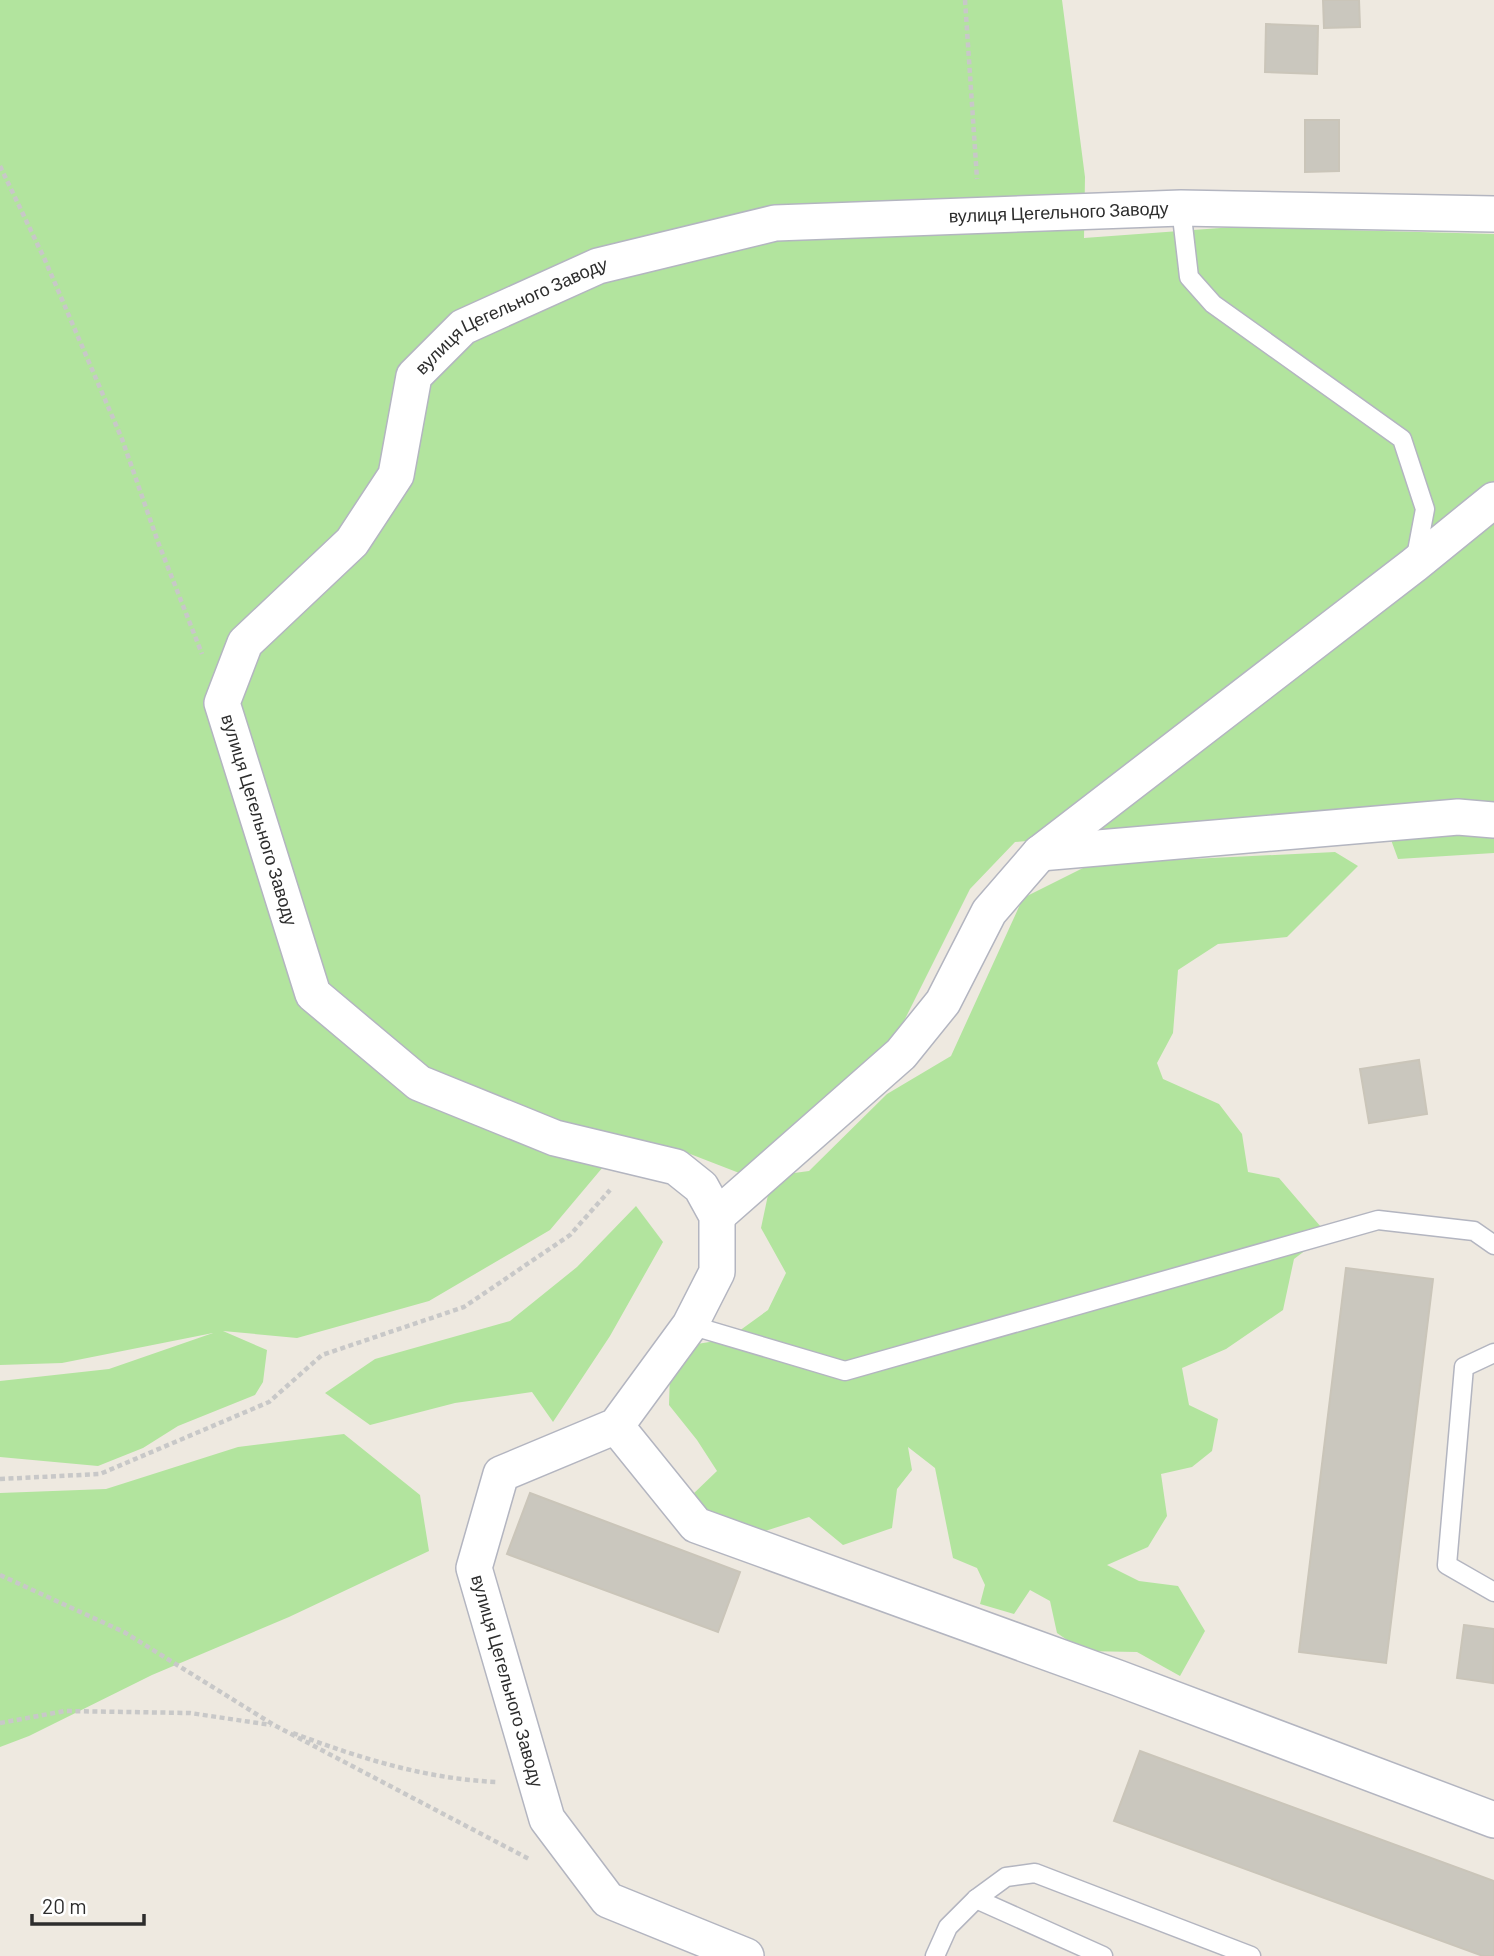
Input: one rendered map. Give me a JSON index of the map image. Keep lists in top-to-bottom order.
{
  "streets": {
    "street": ["вулиця Цегельного Заводу"]
  },
  "scale_bar": "20 m"
}
